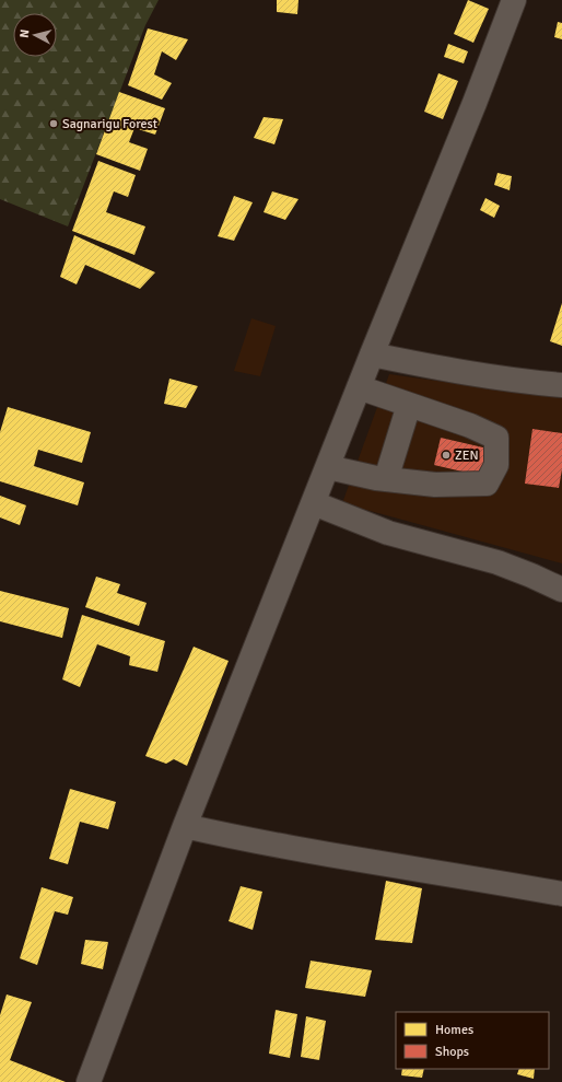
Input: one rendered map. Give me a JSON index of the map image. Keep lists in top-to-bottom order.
{
  "places": ["Sagnarigu Forest", "ZEN"],
  "legend": ["Homes", "Shops"],
  "north": "left"
}
